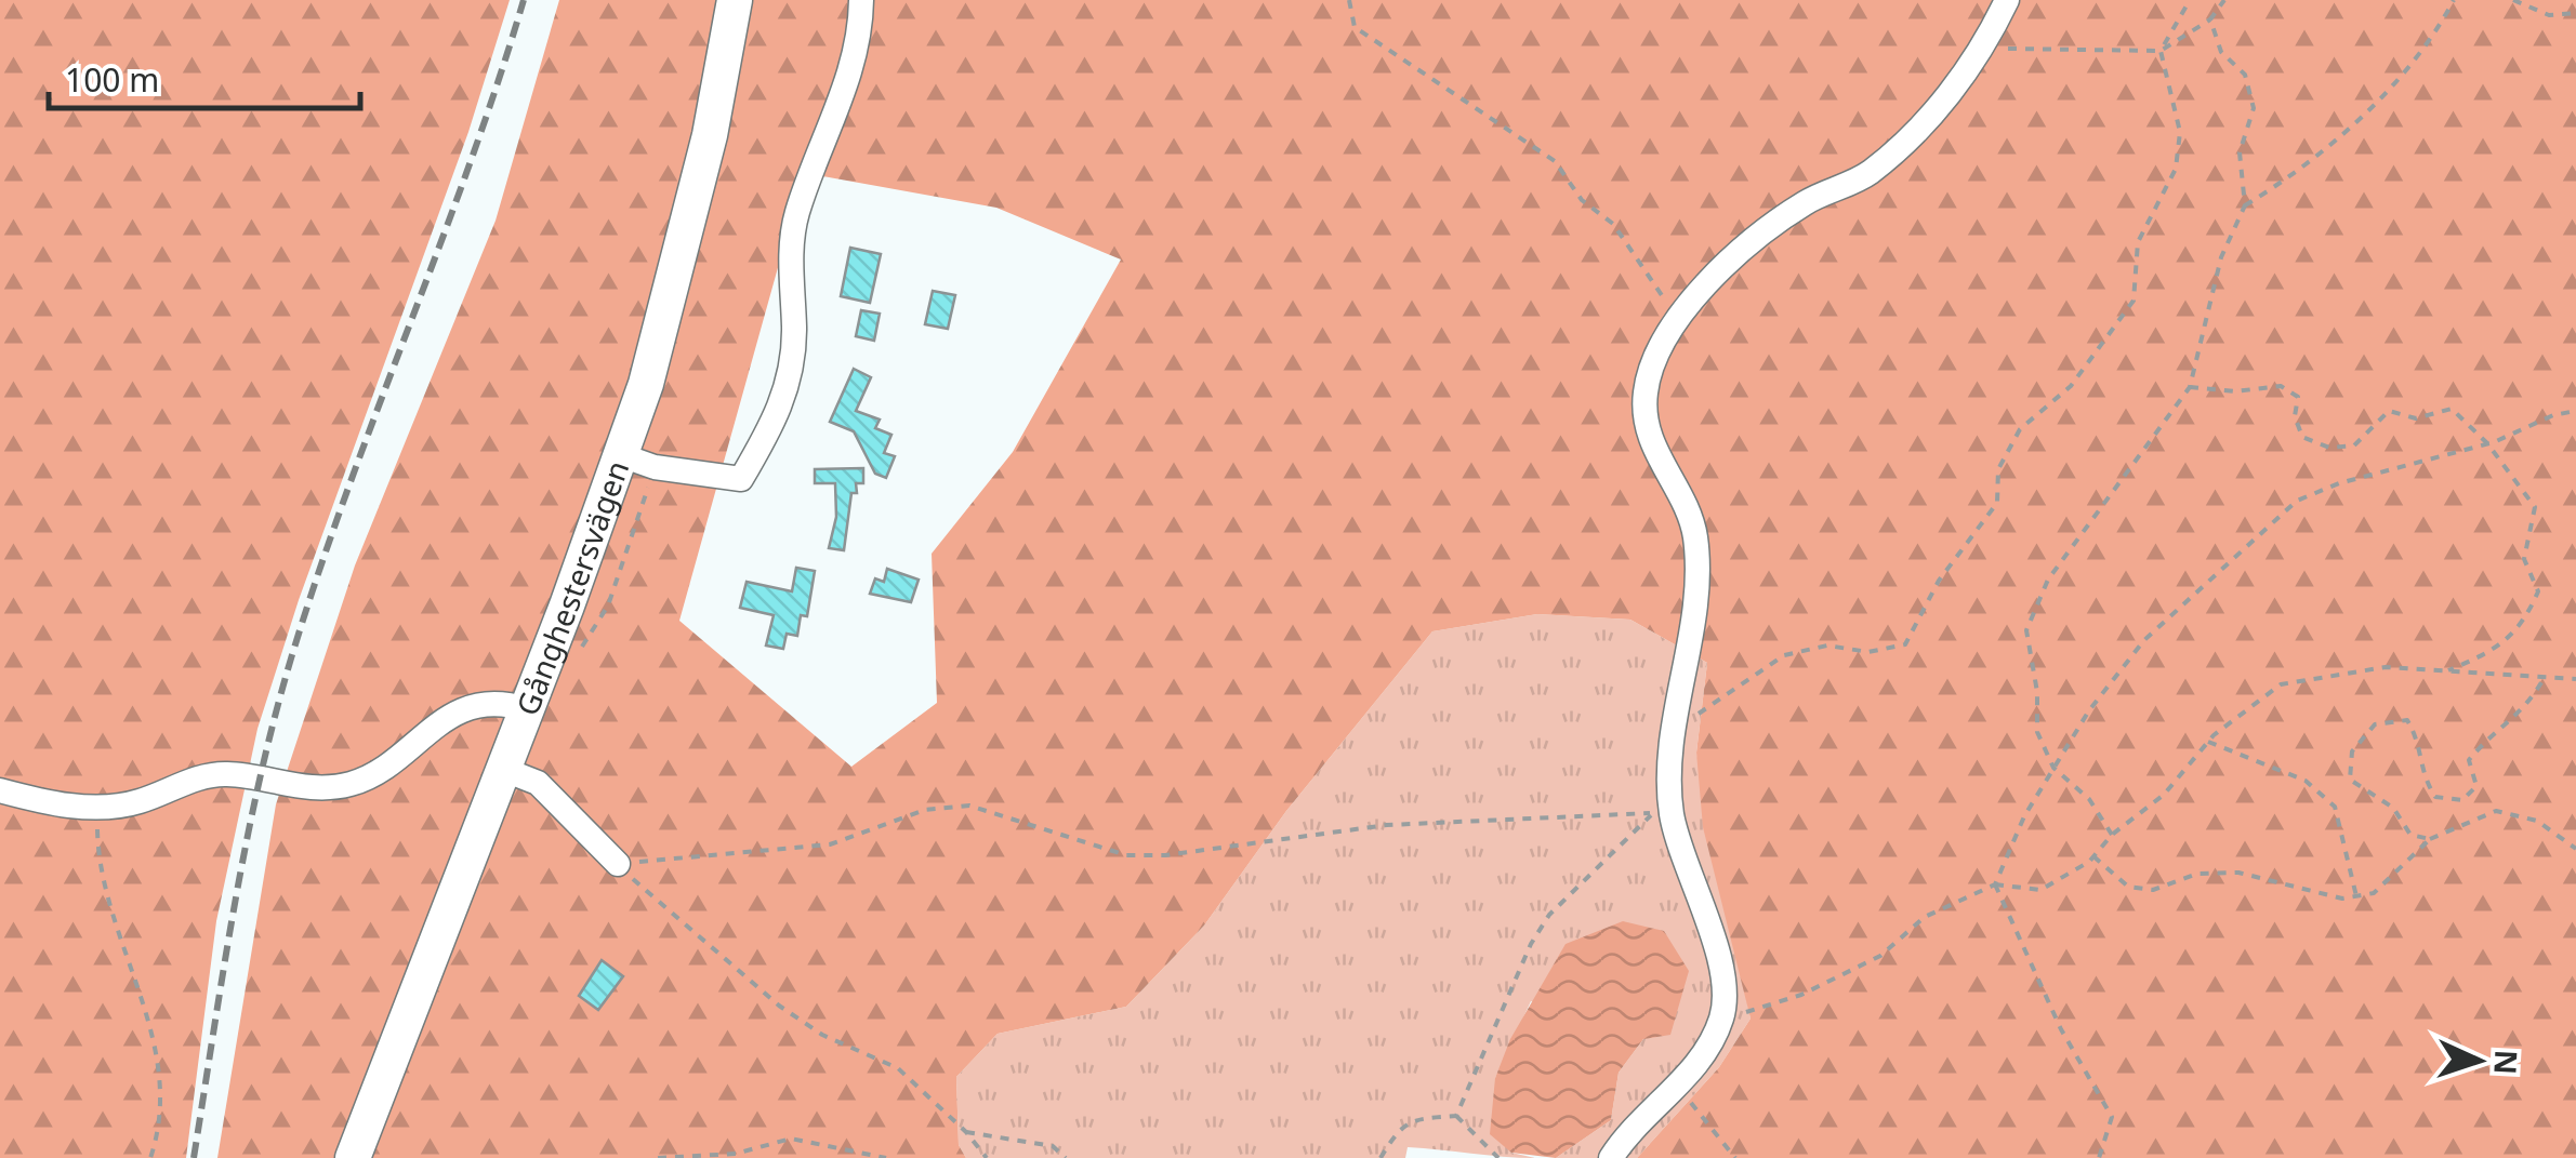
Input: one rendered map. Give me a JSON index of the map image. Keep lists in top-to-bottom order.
{
  "streets": {
    "street": ["Gånghestersvägen"]
  },
  "scale_bar": "100 m",
  "north": "right"
}
